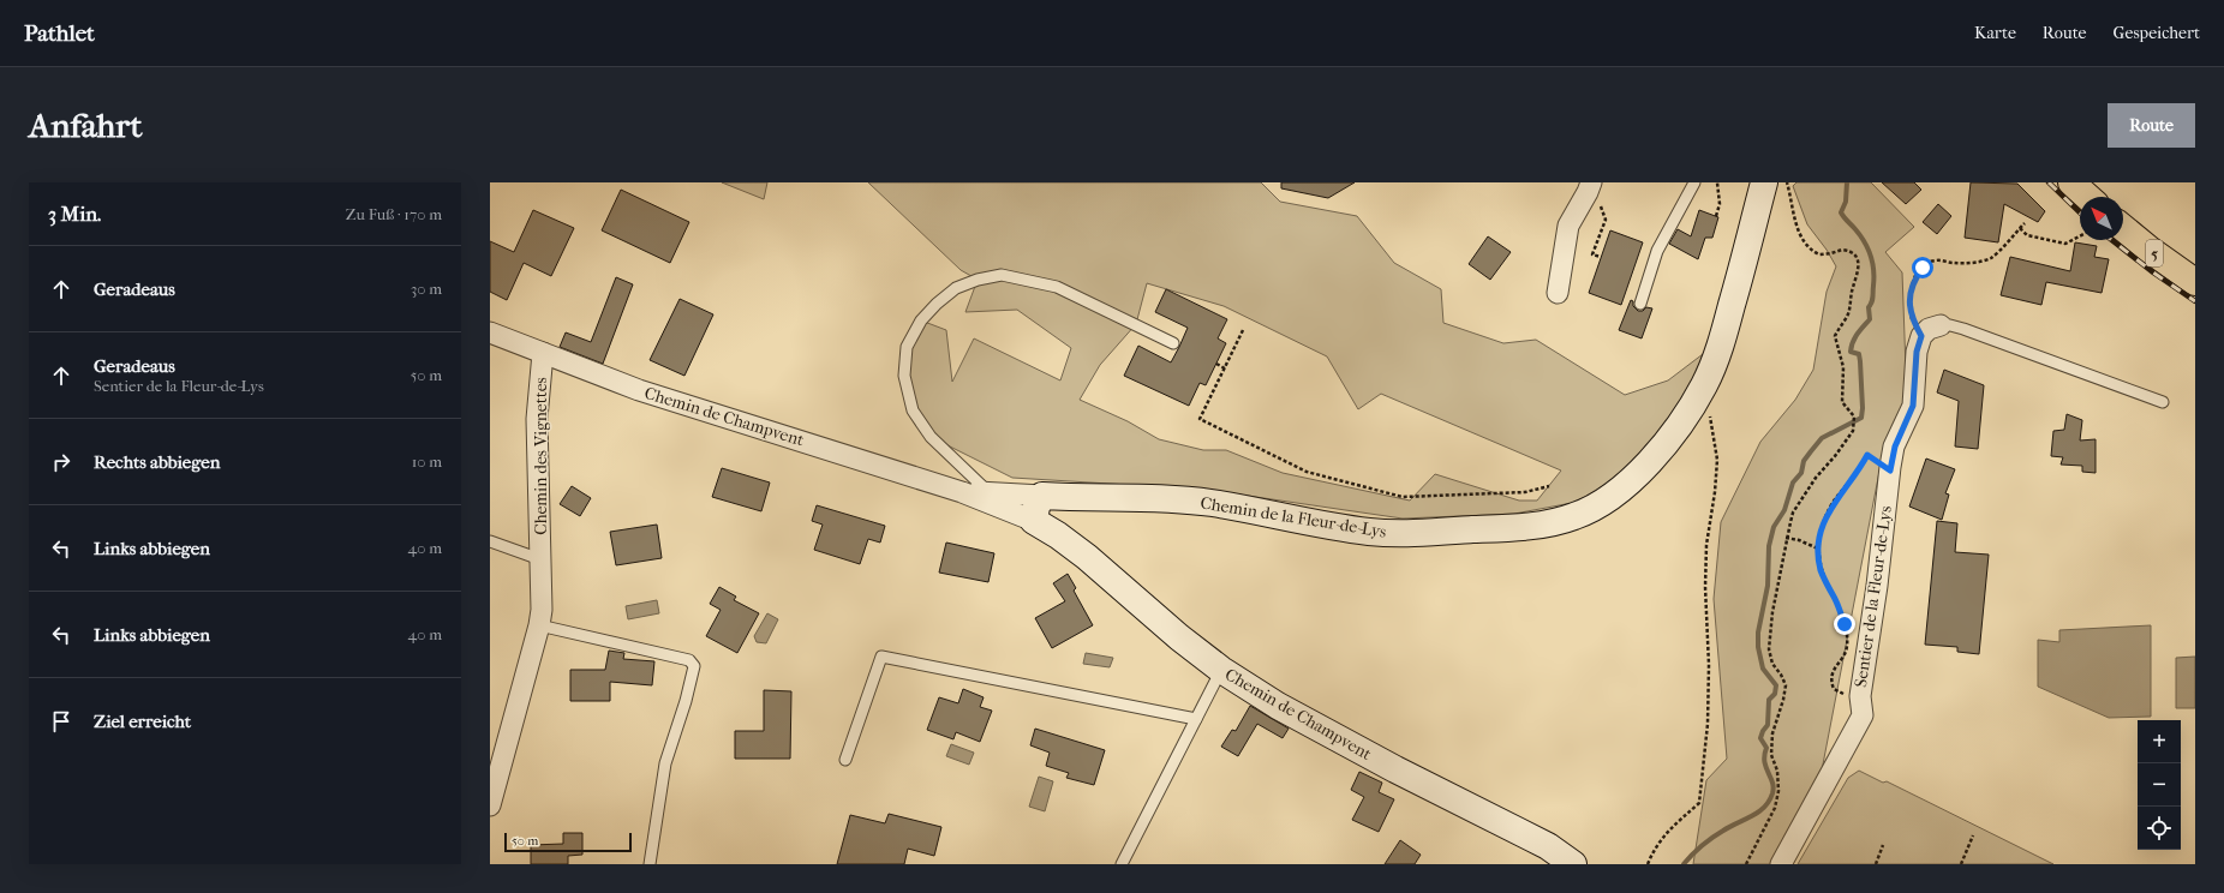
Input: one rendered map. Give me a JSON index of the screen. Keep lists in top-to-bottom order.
{
  "streets": {
    "main road": ["5"],
    "street": [
      "Chemin de Champvent",
      "Chemin des Vignettes",
      "Chemin de la Fleur-de-Lys",
      "Sentier de la Fleur-de-Lys"
    ]
  },
  "crossings": [
    ["Chemin de Champvent", "Chemin des Vignettes"],
    ["Chemin de Champvent", "Chemin de la Fleur-de-Lys"]
  ],
  "scale_bar": "50 m",
  "north": "top left",
  "page": {
    "header": "Pathlet",
    "nav": ["Karte", "Route", "Gespeichert"],
    "buttons": "Route",
    "title": "Anfahrt",
    "heading": ["3 Min.", "Zu Fuß · 170 m"],
    "list": [
      ["Geradeaus", "30 m"],
      ["Geradeaus", "Sentier de la Fleur-de-Lys", "50 m"],
      ["Rechts abbiegen", "10 m"],
      ["Links abbiegen", "40 m"],
      ["Links abbiegen", "40 m"],
      "Ziel erreicht"
    ],
    "map_buttons": ["+", "−"],
    "scale": "50 m"
  }
}
